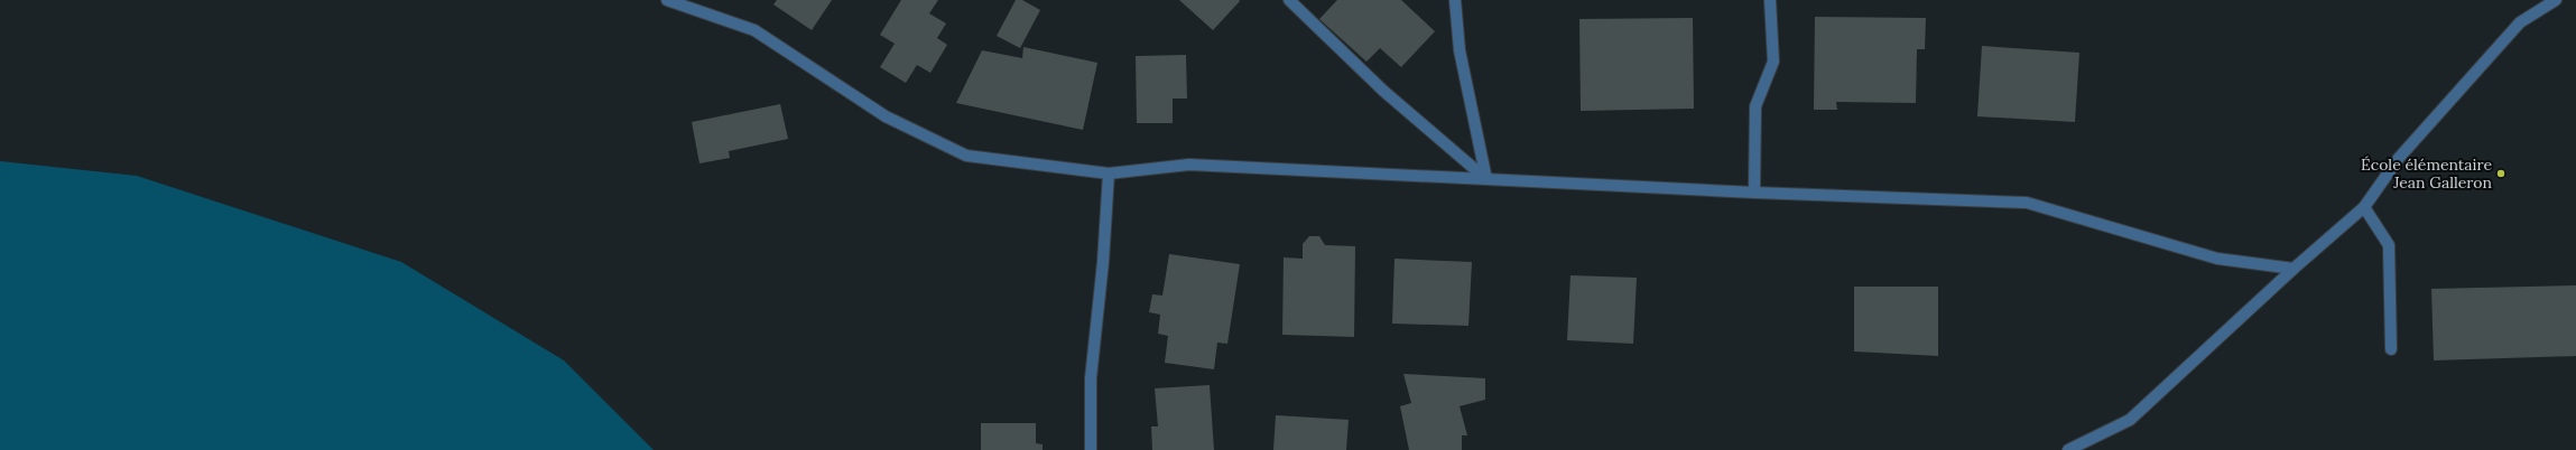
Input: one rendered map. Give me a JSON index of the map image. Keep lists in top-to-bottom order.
{
  "places": ["École élémentaire Jean Galleron"]
}
